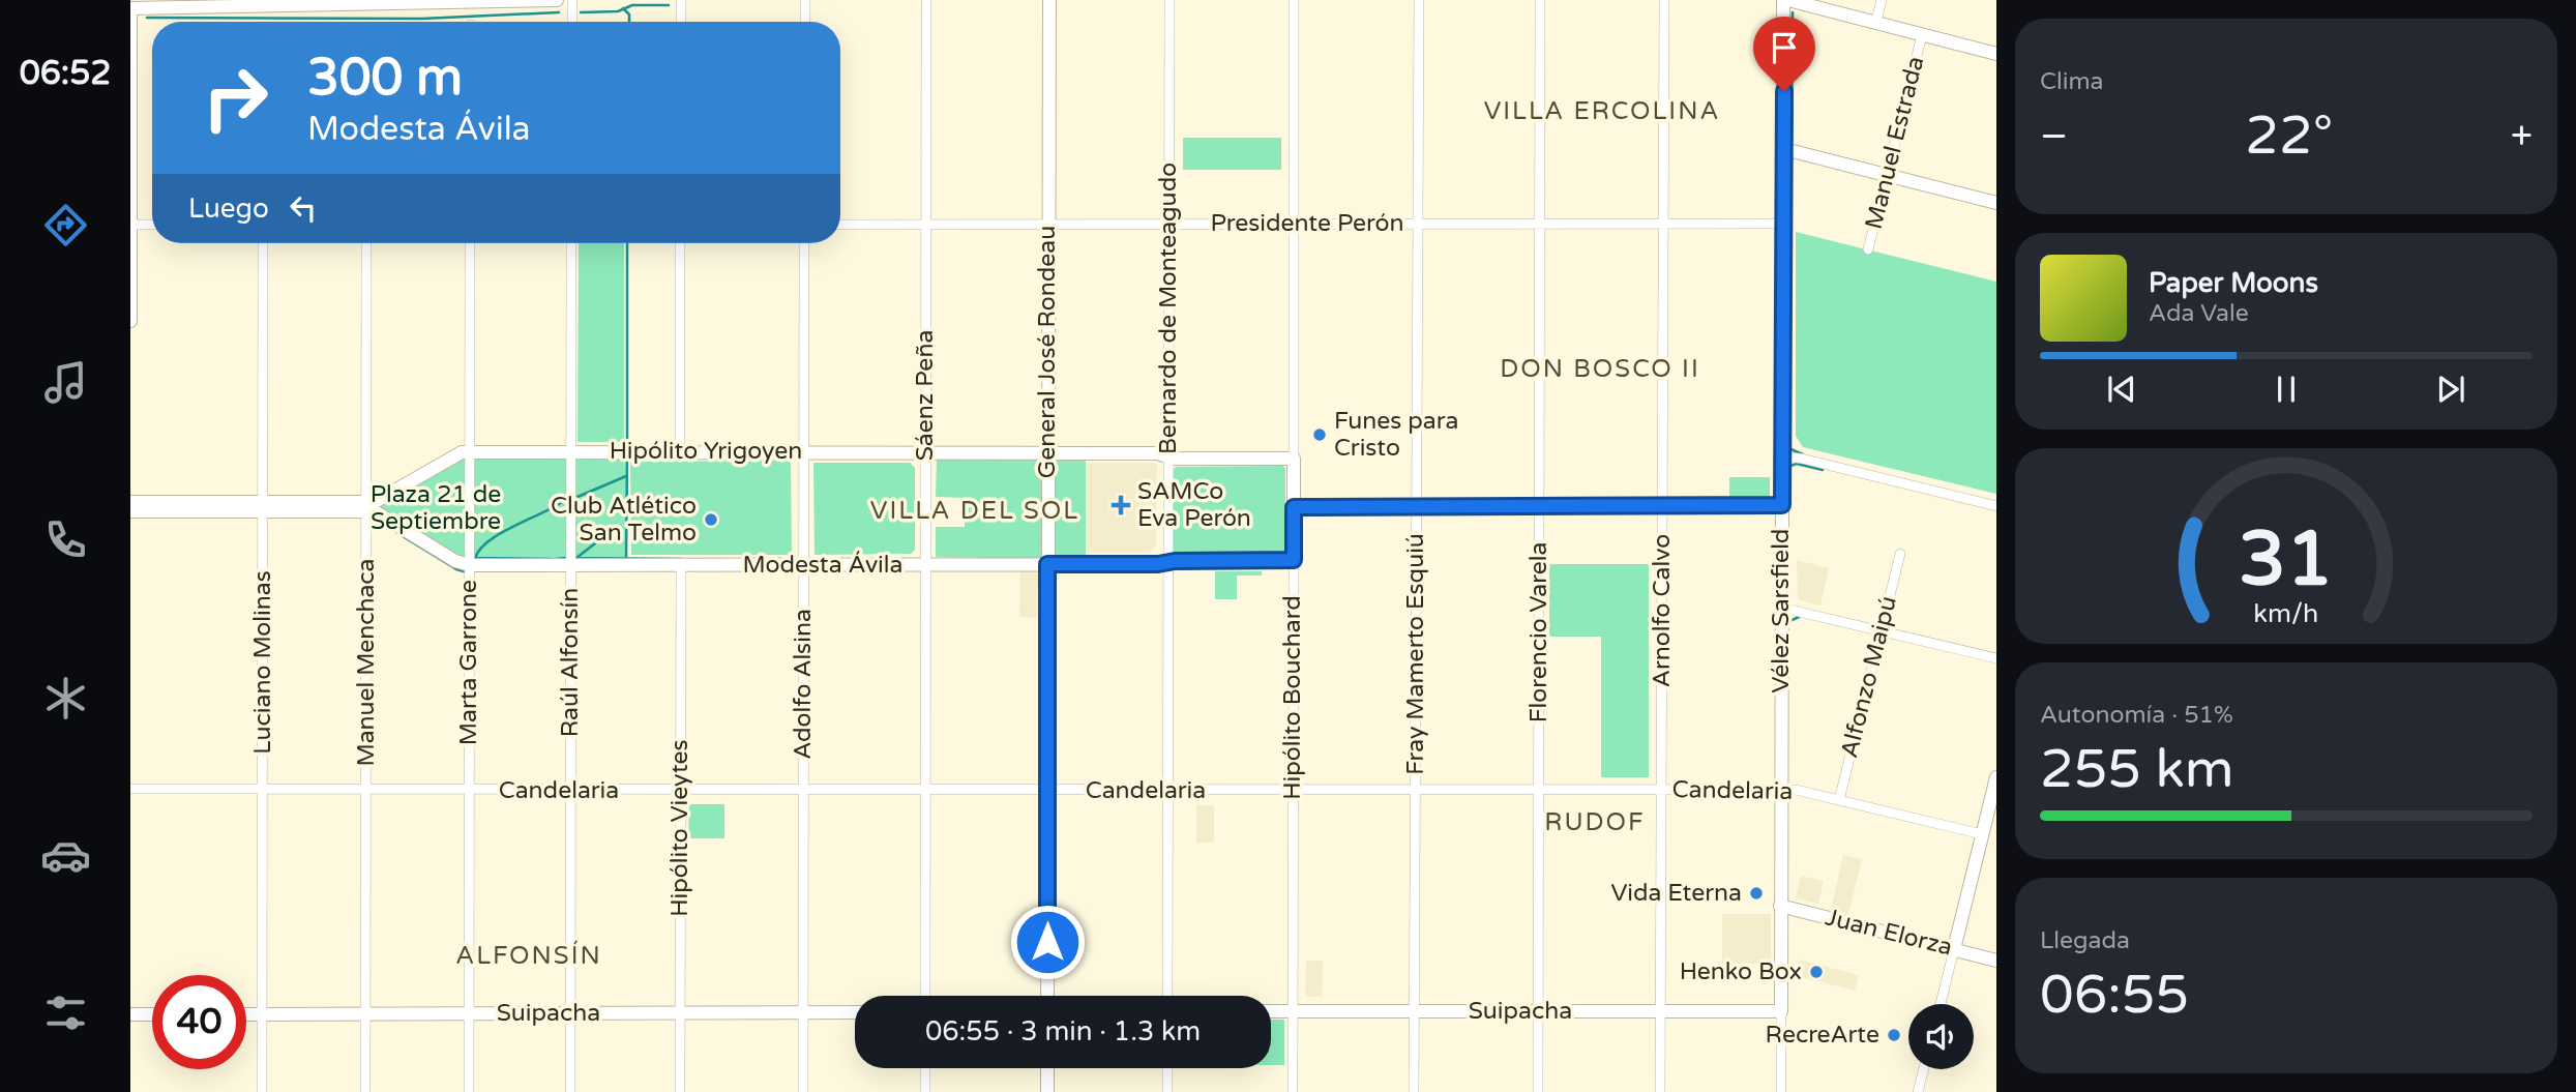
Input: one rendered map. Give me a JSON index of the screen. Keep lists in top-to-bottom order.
{
  "streets": {
    "street": [
      "Manuel Estrada",
      "Presidente Perón",
      "Bernardo de Monteagudo",
      "General José Rondeau",
      "Sáenz Peña",
      "Hipólito Yrigoyen",
      "Modesta Ávila",
      "Arnolfo Calvo",
      "Vélez Sarsfield",
      "Florencio Varela",
      "Fray Mamerto Esquiú",
      "Luciano Molinas",
      "Manuel Menchaca",
      "Marta Garrone",
      "Raúl Alfonsín",
      "Alfonzo Maipú",
      "Adolfo Alsina",
      "Hipólito Bouchard",
      "Candelaria",
      "Hipólito Vieytes",
      "Juan Elorza",
      "Suipacha"
    ]
  },
  "crossings": [
    ["Presidente Perón", "Bernardo de Monteagudo"],
    ["Presidente Perón", "General José Rondeau"],
    ["Presidente Perón", "Sáenz Peña"],
    ["Presidente Perón", "Arnolfo Calvo"],
    ["Presidente Perón", "Vélez Sarsfield"],
    ["Presidente Perón", "Florencio Varela"],
    ["Presidente Perón", "Fray Mamerto Esquiú"],
    ["Presidente Perón", "Hipólito Bouchard"],
    ["Bernardo de Monteagudo", "Hipólito Yrigoyen"],
    ["Bernardo de Monteagudo", "Modesta Ávila"],
    ["Bernardo de Monteagudo", "Candelaria"],
    ["General José Rondeau", "Hipólito Yrigoyen"],
    ["General José Rondeau", "Modesta Ávila"],
    ["General José Rondeau", "Candelaria"],
    ["Sáenz Peña", "Hipólito Yrigoyen"],
    ["Sáenz Peña", "Modesta Ávila"],
    ["Sáenz Peña", "Candelaria"],
    ["Hipólito Yrigoyen", "Modesta Ávila"],
    ["Hipólito Yrigoyen", "Luciano Molinas"],
    ["Hipólito Yrigoyen", "Manuel Menchaca"],
    ["Hipólito Yrigoyen", "Marta Garrone"],
    ["Hipólito Yrigoyen", "Raúl Alfonsín"],
    ["Hipólito Yrigoyen", "Adolfo Alsina"],
    ["Hipólito Yrigoyen", "Hipólito Bouchard"],
    ["Modesta Ávila", "Manuel Menchaca"],
    ["Modesta Ávila", "Marta Garrone"],
    ["Modesta Ávila", "Raúl Alfonsín"],
    ["Modesta Ávila", "Adolfo Alsina"],
    ["Modesta Ávila", "Hipólito Bouchard"],
    ["Modesta Ávila", "Hipólito Vieytes"],
    ["Arnolfo Calvo", "Candelaria"],
    ["Arnolfo Calvo", "Suipacha"],
    ["Vélez Sarsfield", "Candelaria"],
    ["Vélez Sarsfield", "Juan Elorza"],
    ["Vélez Sarsfield", "Suipacha"],
    ["Florencio Varela", "Candelaria"],
    ["Florencio Varela", "Suipacha"],
    ["Fray Mamerto Esquiú", "Candelaria"],
    ["Fray Mamerto Esquiú", "Suipacha"],
    ["Luciano Molinas", "Candelaria"],
    ["Luciano Molinas", "Suipacha"],
    ["Manuel Menchaca", "Candelaria"],
    ["Manuel Menchaca", "Suipacha"],
    ["Marta Garrone", "Candelaria"],
    ["Marta Garrone", "Suipacha"],
    ["Raúl Alfonsín", "Candelaria"],
    ["Raúl Alfonsín", "Suipacha"],
    ["Alfonzo Maipú", "Candelaria"],
    ["Adolfo Alsina", "Candelaria"],
    ["Adolfo Alsina", "Suipacha"],
    ["Hipólito Bouchard", "Candelaria"],
    ["Hipólito Bouchard", "Suipacha"],
    ["Candelaria", "Hipólito Vieytes"],
    ["Hipólito Vieytes", "Suipacha"]
  ],
  "districts": [
    "VILLA ERCOLINA",
    "DON BOSCO II",
    "VILLA DEL SOL",
    "RUDOF",
    "ALFONSÍN"
  ],
  "parks": ["Plaza 21 de Septiembre"],
  "places": {
    "other": [
      "Funes para Cristo",
      "Club Atlético San Telmo",
      "Vida Eterna",
      "Henko Box",
      "RecreArte"
    ],
    "health": ["SAMCo Eva Perón"]
  },
  "page": {
    "tabs": "06:52",
    "tile": [
      "Clima",
      ["Autonomía · 51%", "255 km"],
      ["Llegada", "06:55"]
    ],
    "turn": ["300 m", "Modesta Ávila"],
    "heat": ["−", "22°", "+"],
    "then": "Luego",
    "song": ["Paper Moons", "Ada Vale"],
    "limit": "40",
    "trip": "06:55 · 3 min · 1.3 km",
    "gauge": ["31", "km/h"]
  }
}
